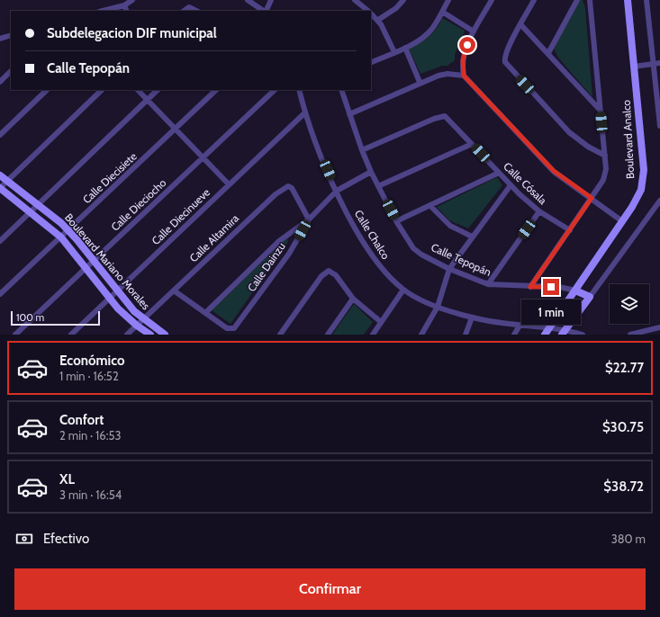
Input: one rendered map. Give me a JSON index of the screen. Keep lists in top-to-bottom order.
{
  "streets": {
    "street": [
      "Boulevard Analco",
      "Calle Diecisiete",
      "Calle Cósala",
      "Calle Dieciocho",
      "Calle Diecinueve",
      "Calle Chalco",
      "Calle Altamira",
      "Calle Tepopán",
      "Boulevard Mariano Morales",
      "Calle Dainzu"
    ]
  },
  "crossings": [
    ["Boulevard Analco", "Calle Chalco"],
    ["Boulevard Analco", "Calle Tepopán"],
    ["Calle Diecisiete", "Boulevard Mariano Morales"],
    ["Calle Cósala", "Calle Tepopán"],
    ["Calle Dieciocho", "Boulevard Mariano Morales"],
    ["Calle Diecinueve", "Calle Chalco"],
    ["Calle Diecinueve", "Boulevard Mariano Morales"],
    ["Calle Chalco", "Calle Dainzu"],
    ["Calle Altamira", "Boulevard Mariano Morales"],
    ["Calle Altamira", "Calle Dainzu"],
    ["Calle Tepopán", "Calle Dainzu"]
  ],
  "scale_bar": "100 m",
  "page": {
    "banner": ["Subdelegacion DIF municipal", "Calle Tepopán"],
    "bubble": "1 min",
    "scale": "100 m",
    "list": [
      {
        "name": "Económico",
        "note": "1 min · 16:52",
        "value": "$22.77"
      },
      {
        "name": "Confort",
        "note": "2 min · 16:53",
        "value": "$30.75"
      },
      {
        "name": "XL",
        "note": "3 min · 16:54",
        "value": "$38.72"
      }
    ],
    "pay": ["Efectivo", "380 m"],
    "buttons": "Confirmar"
  }
}
